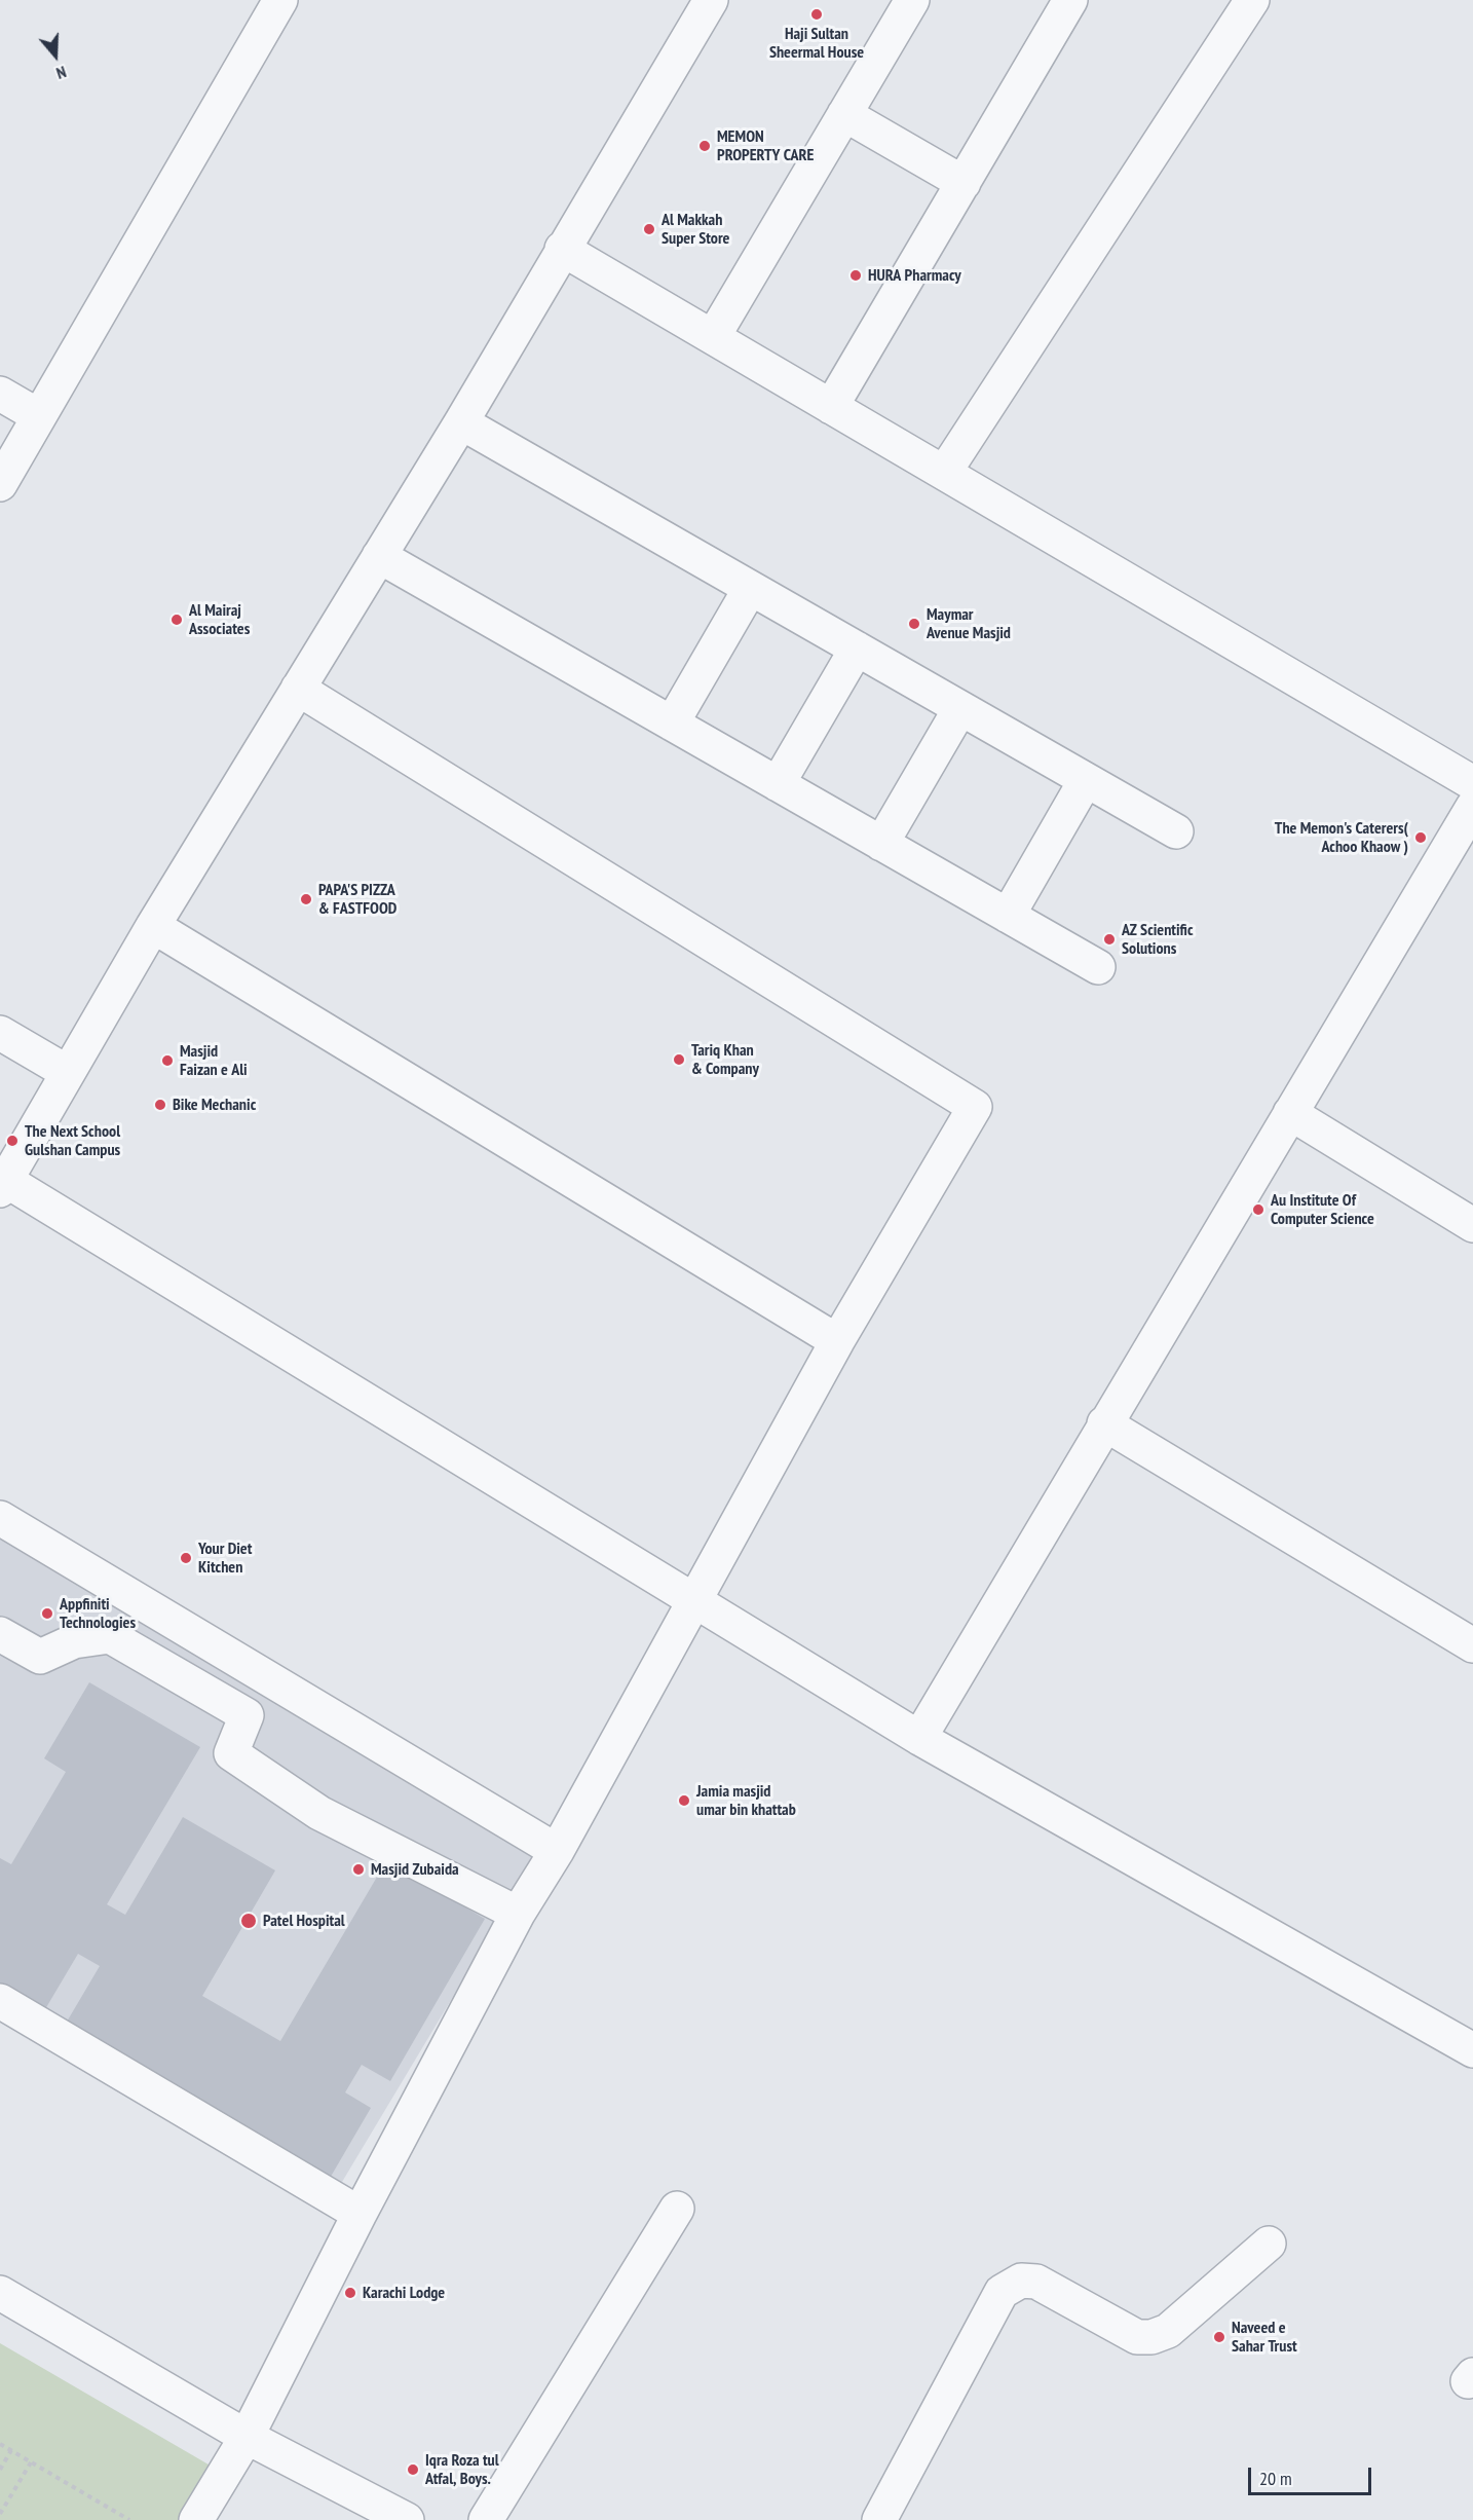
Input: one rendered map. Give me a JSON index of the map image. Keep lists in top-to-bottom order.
{
  "places": [
    "Haji Sultan Sheermal House",
    "MEMON PROPERTY CARE",
    "Al Makkah Super Store",
    "HURA Pharmacy",
    "Al Mairaj Associates",
    "Maymar Avenue Masjid",
    "The Memon's Caterers( Achoo Khaow )",
    "PAPA'S PIZZA & FASTFOOD",
    "AZ Scientific Solutions",
    "Tariq Khan & Company",
    "Masjid Faizan e Ali",
    "Bike Mechanic",
    "The Next School Gulshan Campus",
    "Au Institute Of Computer Science",
    "Your Diet Kitchen",
    "Appfiniti Technologies",
    "Jamia masjid umar bin khattab",
    "Masjid Zubaida",
    "Patel Hospital",
    "Karachi Lodge",
    "Naveed e Sahar Trust",
    "Iqra Roza tul Atfal, Boys."
  ],
  "scale_bar": "20 m",
  "north": "bottom"
}
